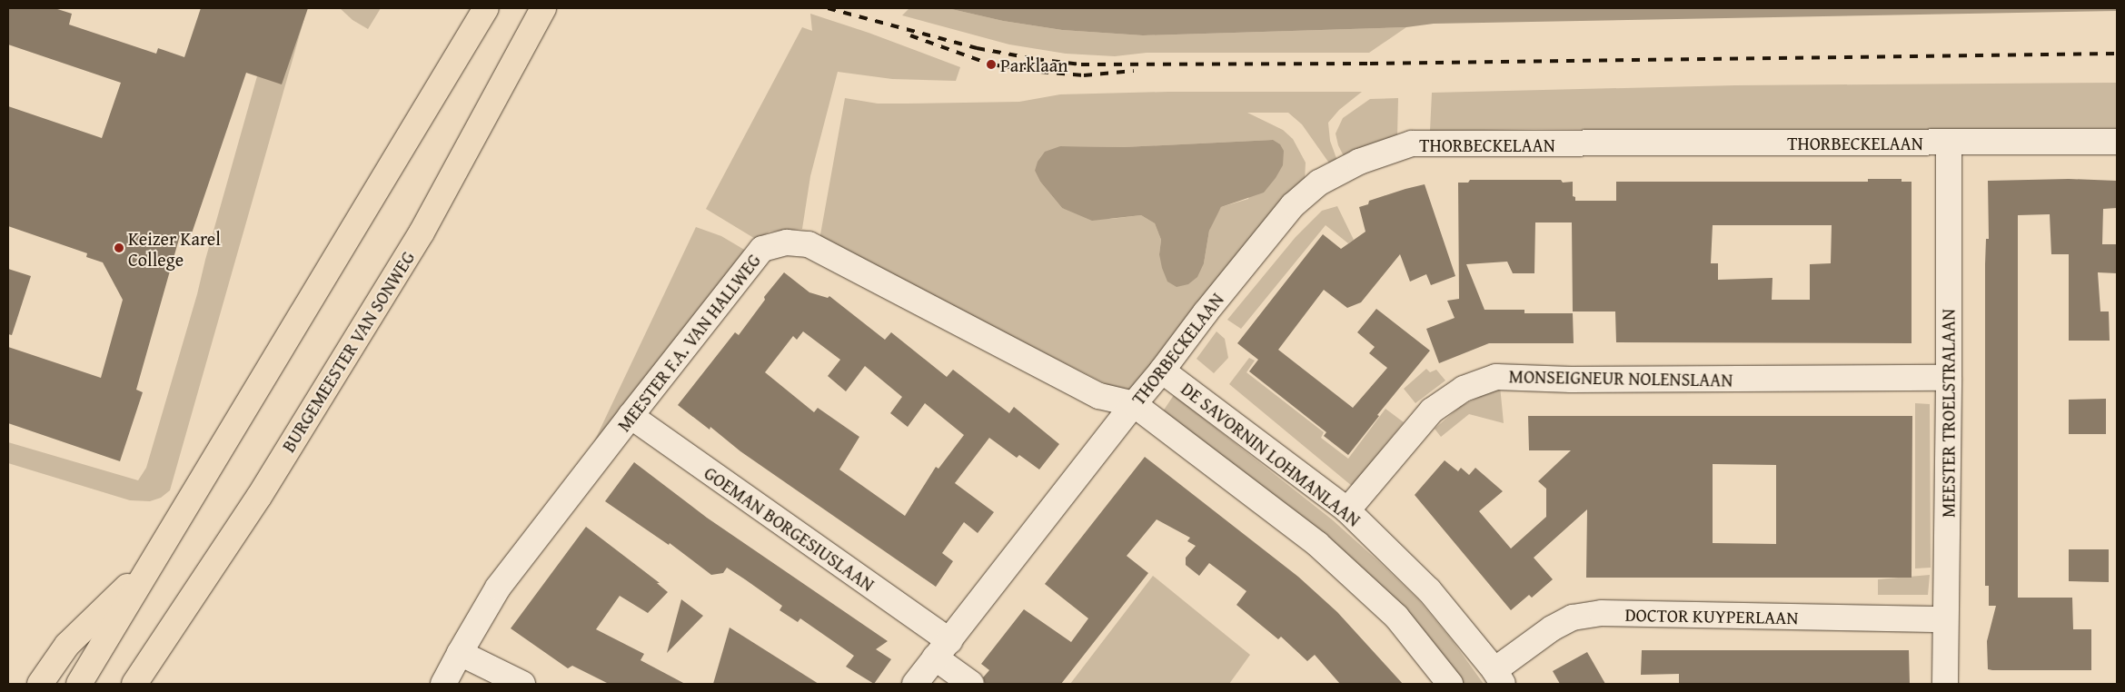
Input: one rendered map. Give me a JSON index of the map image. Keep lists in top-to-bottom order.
{
  "streets": {
    "highway": ["BURGEMEESTER VAN SONWEG"],
    "street": [
      "THORBECKELAAN",
      "MEESTER F.A. VAN HALLWEG",
      "MONSEIGNEUR NOLENSLAAN",
      "MEESTER TROELSTRALAAN",
      "DE SAVORNIN LOHMANLAAN",
      "GOEMAN BORGESIUSLAAN",
      "DOCTOR KUYPERLAAN"
    ]
  },
  "crossings": [
    ["THORBECKELAAN", "MEESTER F.A. VAN HALLWEG"],
    ["THORBECKELAAN", "MEESTER TROELSTRALAAN"],
    ["THORBECKELAAN", "DE SAVORNIN LOHMANLAAN"],
    ["THORBECKELAAN", "GOEMAN BORGESIUSLAAN"],
    ["MEESTER F.A. VAN HALLWEG", "GOEMAN BORGESIUSLAAN"],
    ["MONSEIGNEUR NOLENSLAAN", "MEESTER TROELSTRALAAN"],
    ["MONSEIGNEUR NOLENSLAAN", "DE SAVORNIN LOHMANLAAN"],
    ["MEESTER TROELSTRALAAN", "DOCTOR KUYPERLAAN"],
    ["DE SAVORNIN LOHMANLAAN", "DOCTOR KUYPERLAAN"]
  ],
  "places": ["Parklaan", "Keizer Karel College"]
}
